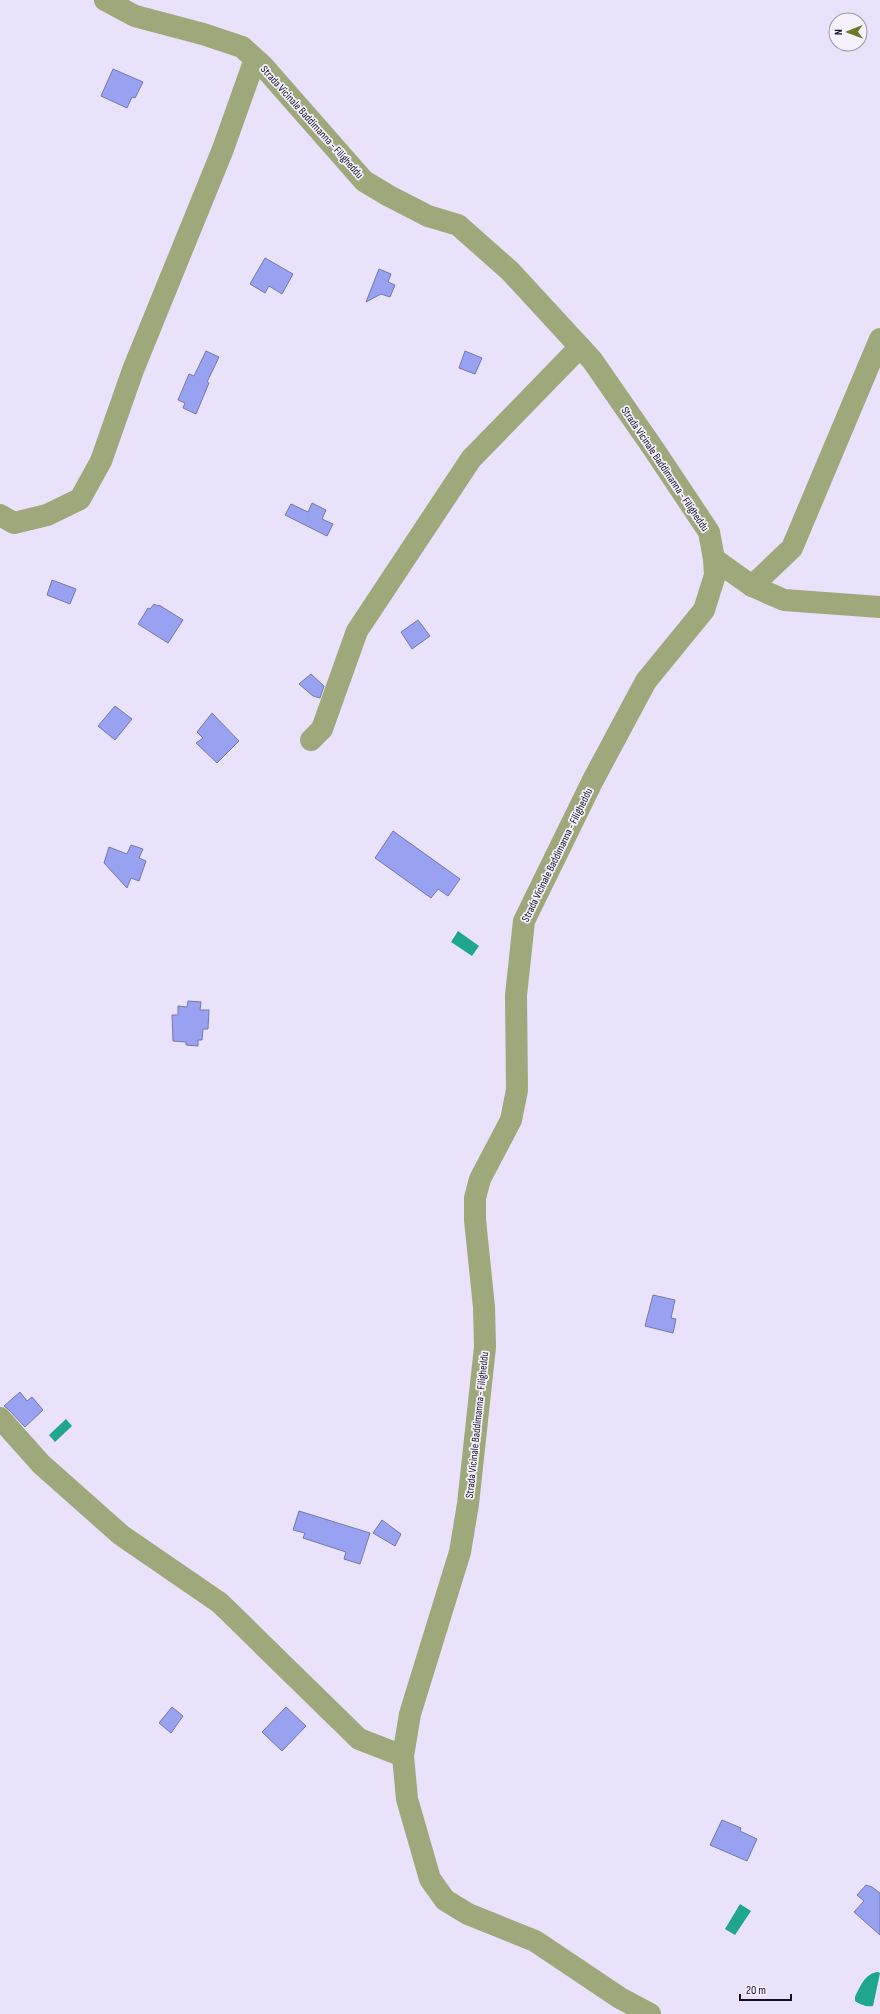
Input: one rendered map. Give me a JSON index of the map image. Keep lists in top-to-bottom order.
{
  "streets": {
    "street": ["Strada Vicinale Baddimanna - Filigheddu"]
  },
  "scale_bar": "20 m",
  "north": "left"
}
